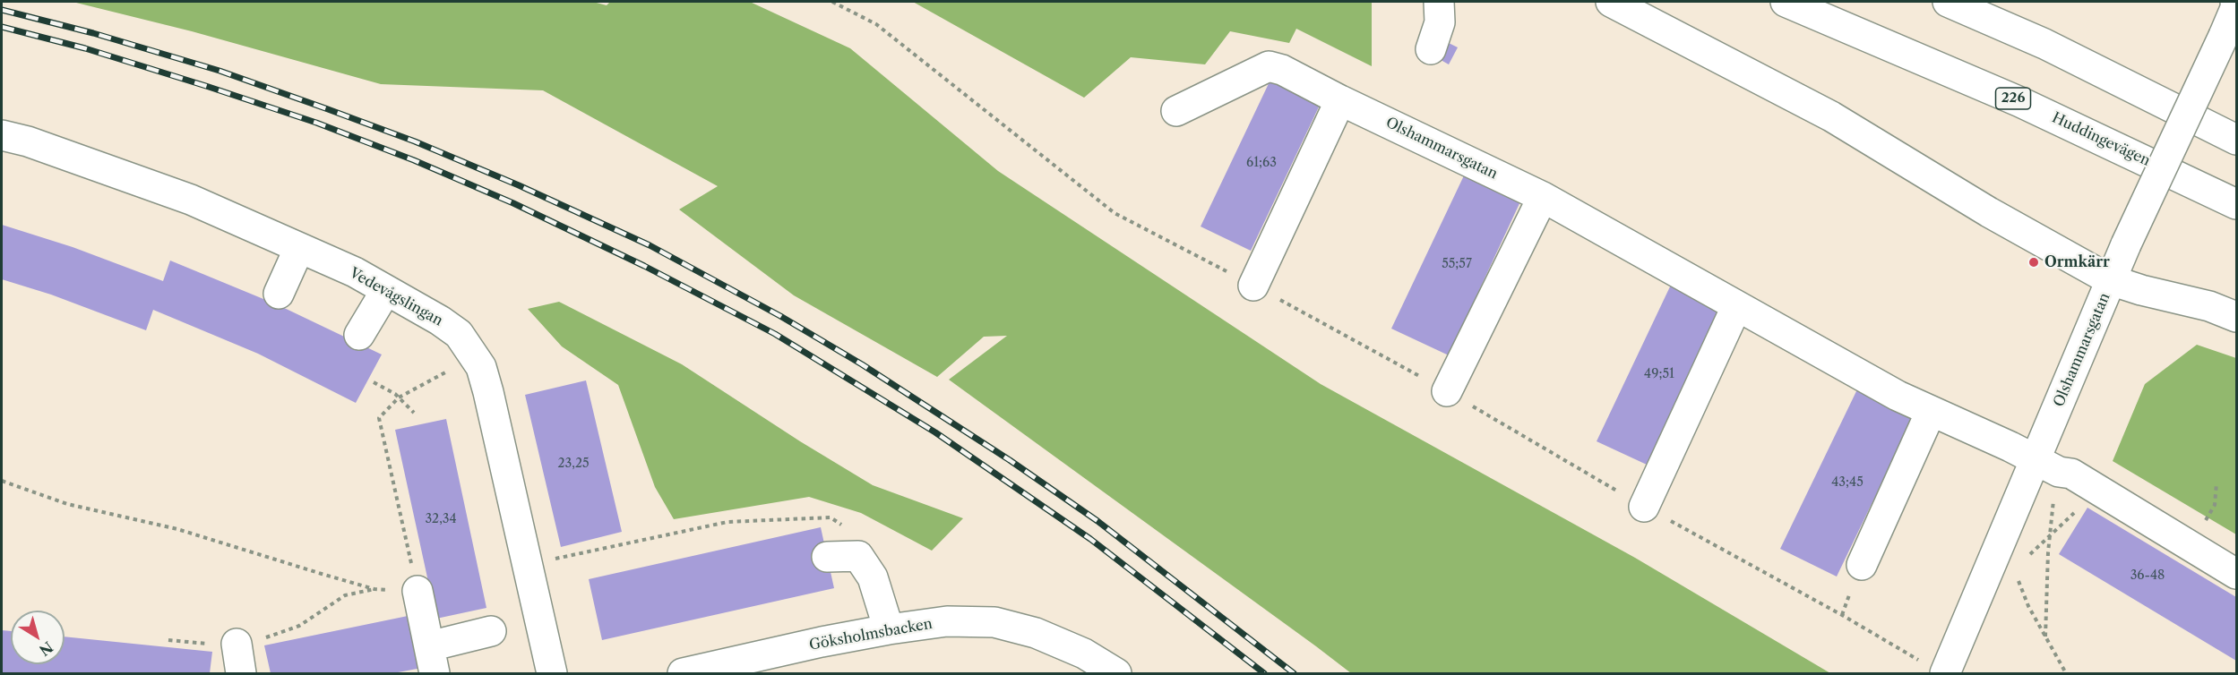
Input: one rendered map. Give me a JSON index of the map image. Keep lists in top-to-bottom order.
{
  "streets": {
    "street": [
      "226",
      "Huddingevägen",
      "Olshammarsgatan",
      "Vedevågslingan",
      "Göksholmsbacken"
    ]
  },
  "places": ["Ormkärr"],
  "house_numbers": [
    "61;63",
    "55;57",
    "49;51",
    "23,25",
    "43;45",
    "32,34",
    "36-48"
  ],
  "north": "bottom right"
}
